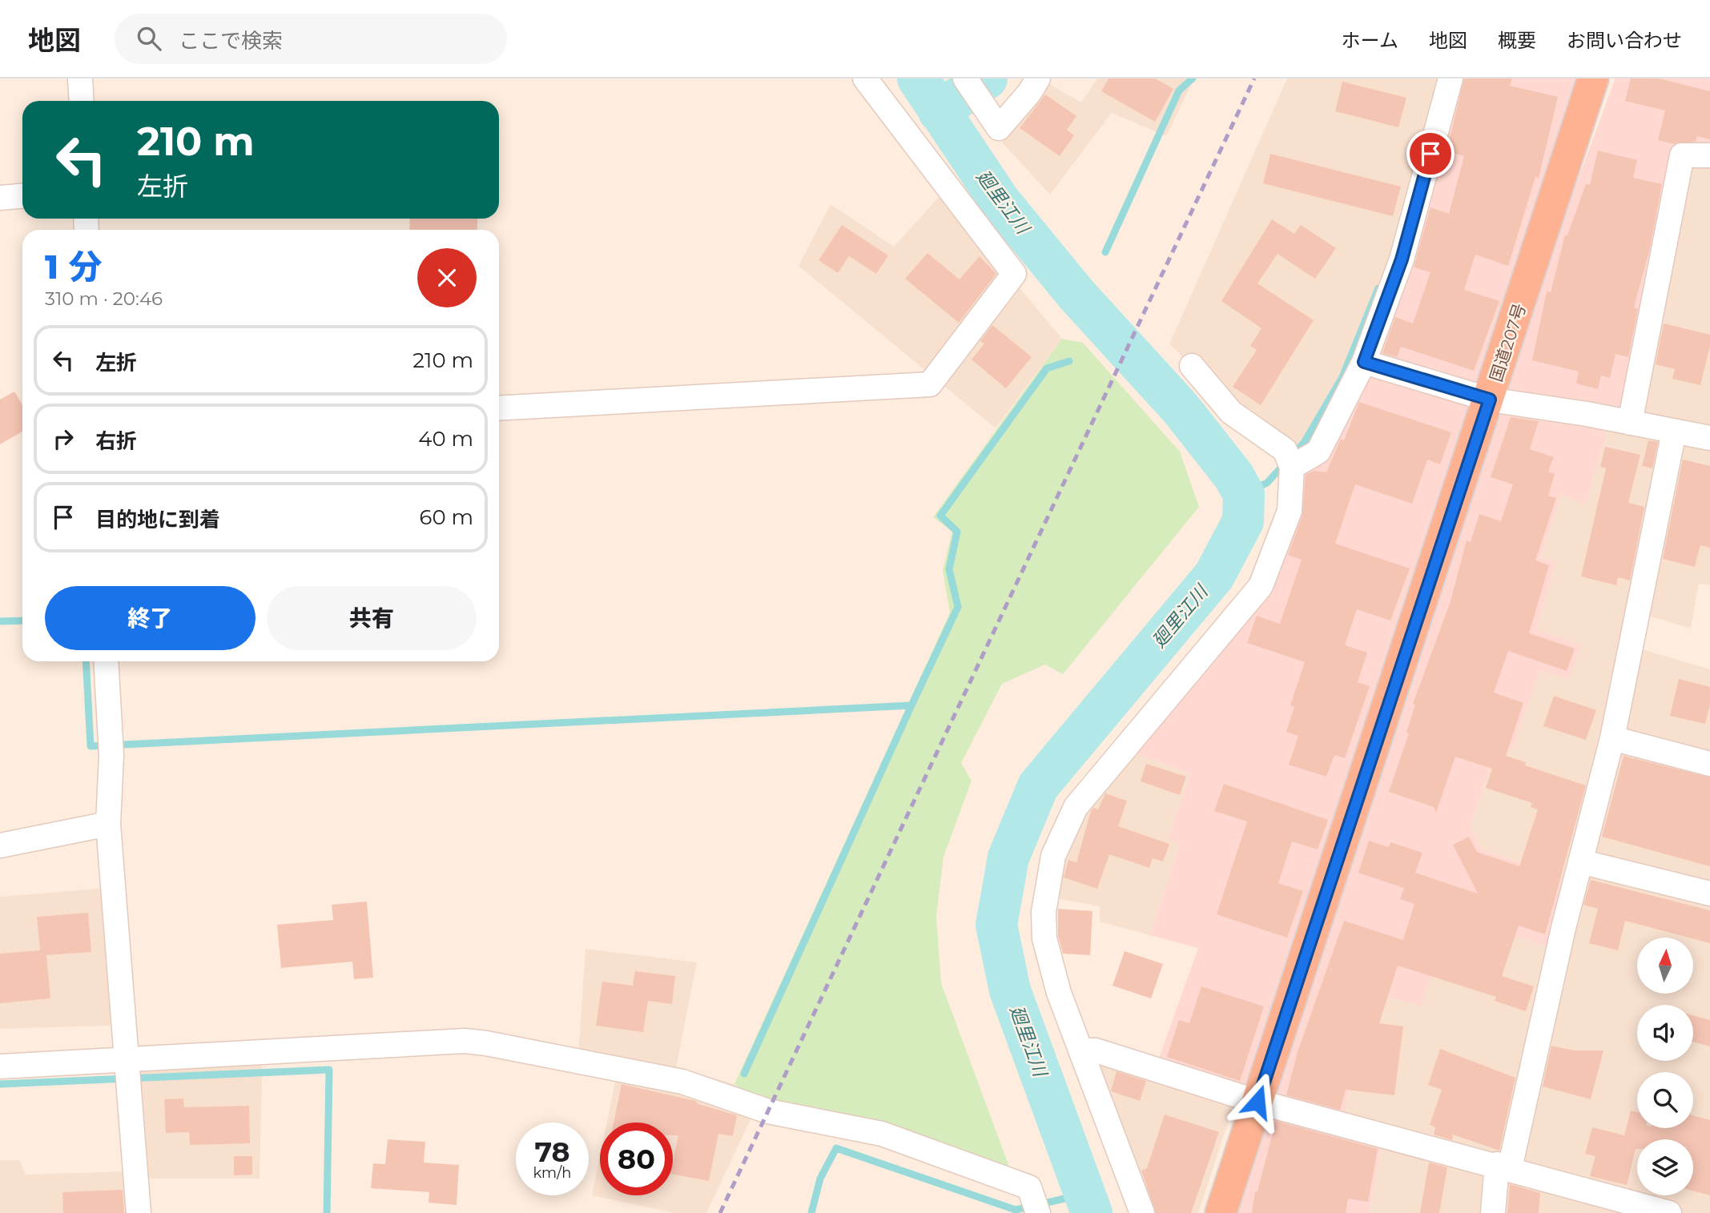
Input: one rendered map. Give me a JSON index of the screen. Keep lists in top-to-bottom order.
{
  "streets": {
    "highway": ["国道207号"]
  },
  "water": ["廻里江川"],
  "north": "top",
  "page": {
    "header": "地図",
    "search": "ここで検索",
    "nav": [
      "ホーム",
      "地図",
      "概要",
      "お問い合わせ"
    ],
    "turn": ["210 m", "左折"],
    "heading": ["1 分", "310 m · 20:46"],
    "list": [
      {
        "name": "左折",
        "value": "210 m"
      },
      {
        "name": "右折",
        "value": "40 m"
      },
      {
        "name": "目的地に到着",
        "value": "60 m"
      }
    ],
    "buttons": ["終了", "共有"],
    "speed": "78 km/h",
    "limit": "80"
  }
}
